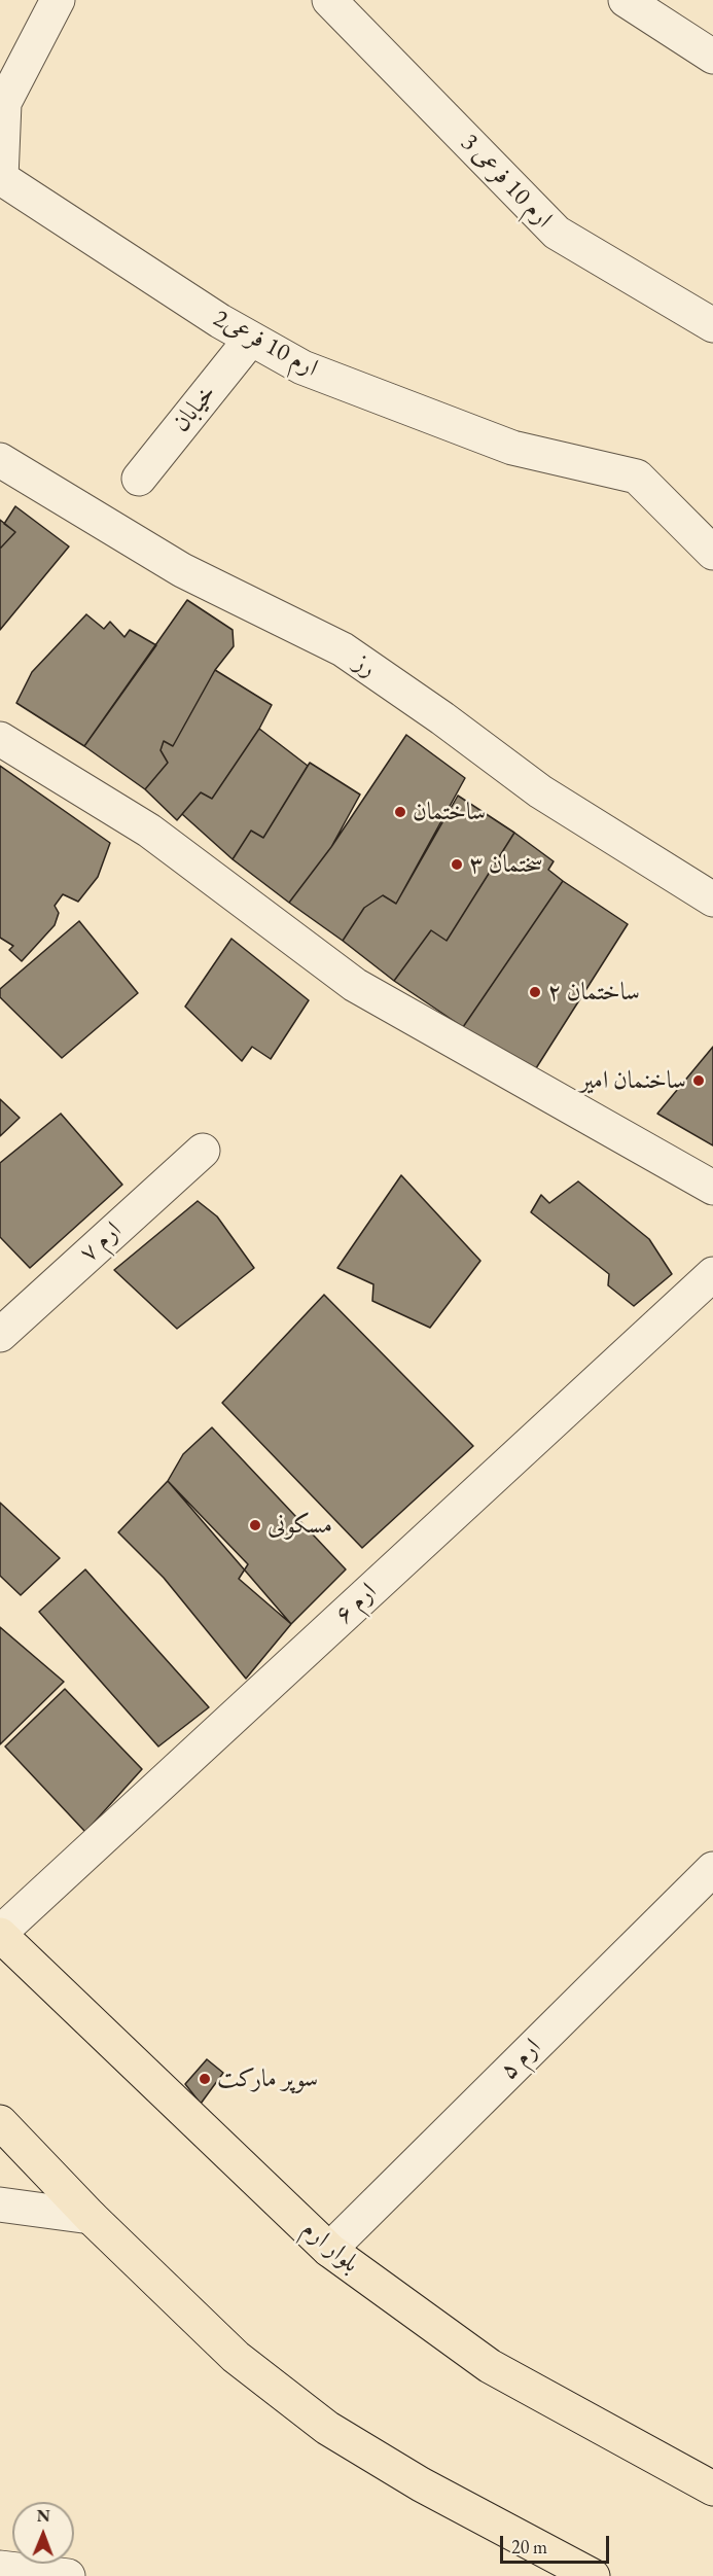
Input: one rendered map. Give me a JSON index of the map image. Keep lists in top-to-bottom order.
{
  "streets": {
    "main road": ["بلوار ارم"],
    "street": [
      "ارم 10 فرعی 3",
      "ارم 10 فرعی2",
      "خیابان",
      "رز",
      "ارم ۷",
      "ارم ۶",
      "ارم ۵"
    ]
  },
  "crossings": [
    ["ارم 10 فرعی2", "خیابان"],
    ["ارم ۶", "بلوار ارم"],
    ["ارم ۵", "بلوار ارم"]
  ],
  "places": [
    "ساختمان",
    "سختمان ۳",
    "ساختمان ۲",
    "ساخنمان امیر",
    "مسکونی",
    "سوپر مارکت"
  ],
  "scale_bar": "20 m",
  "north": "top"
}
